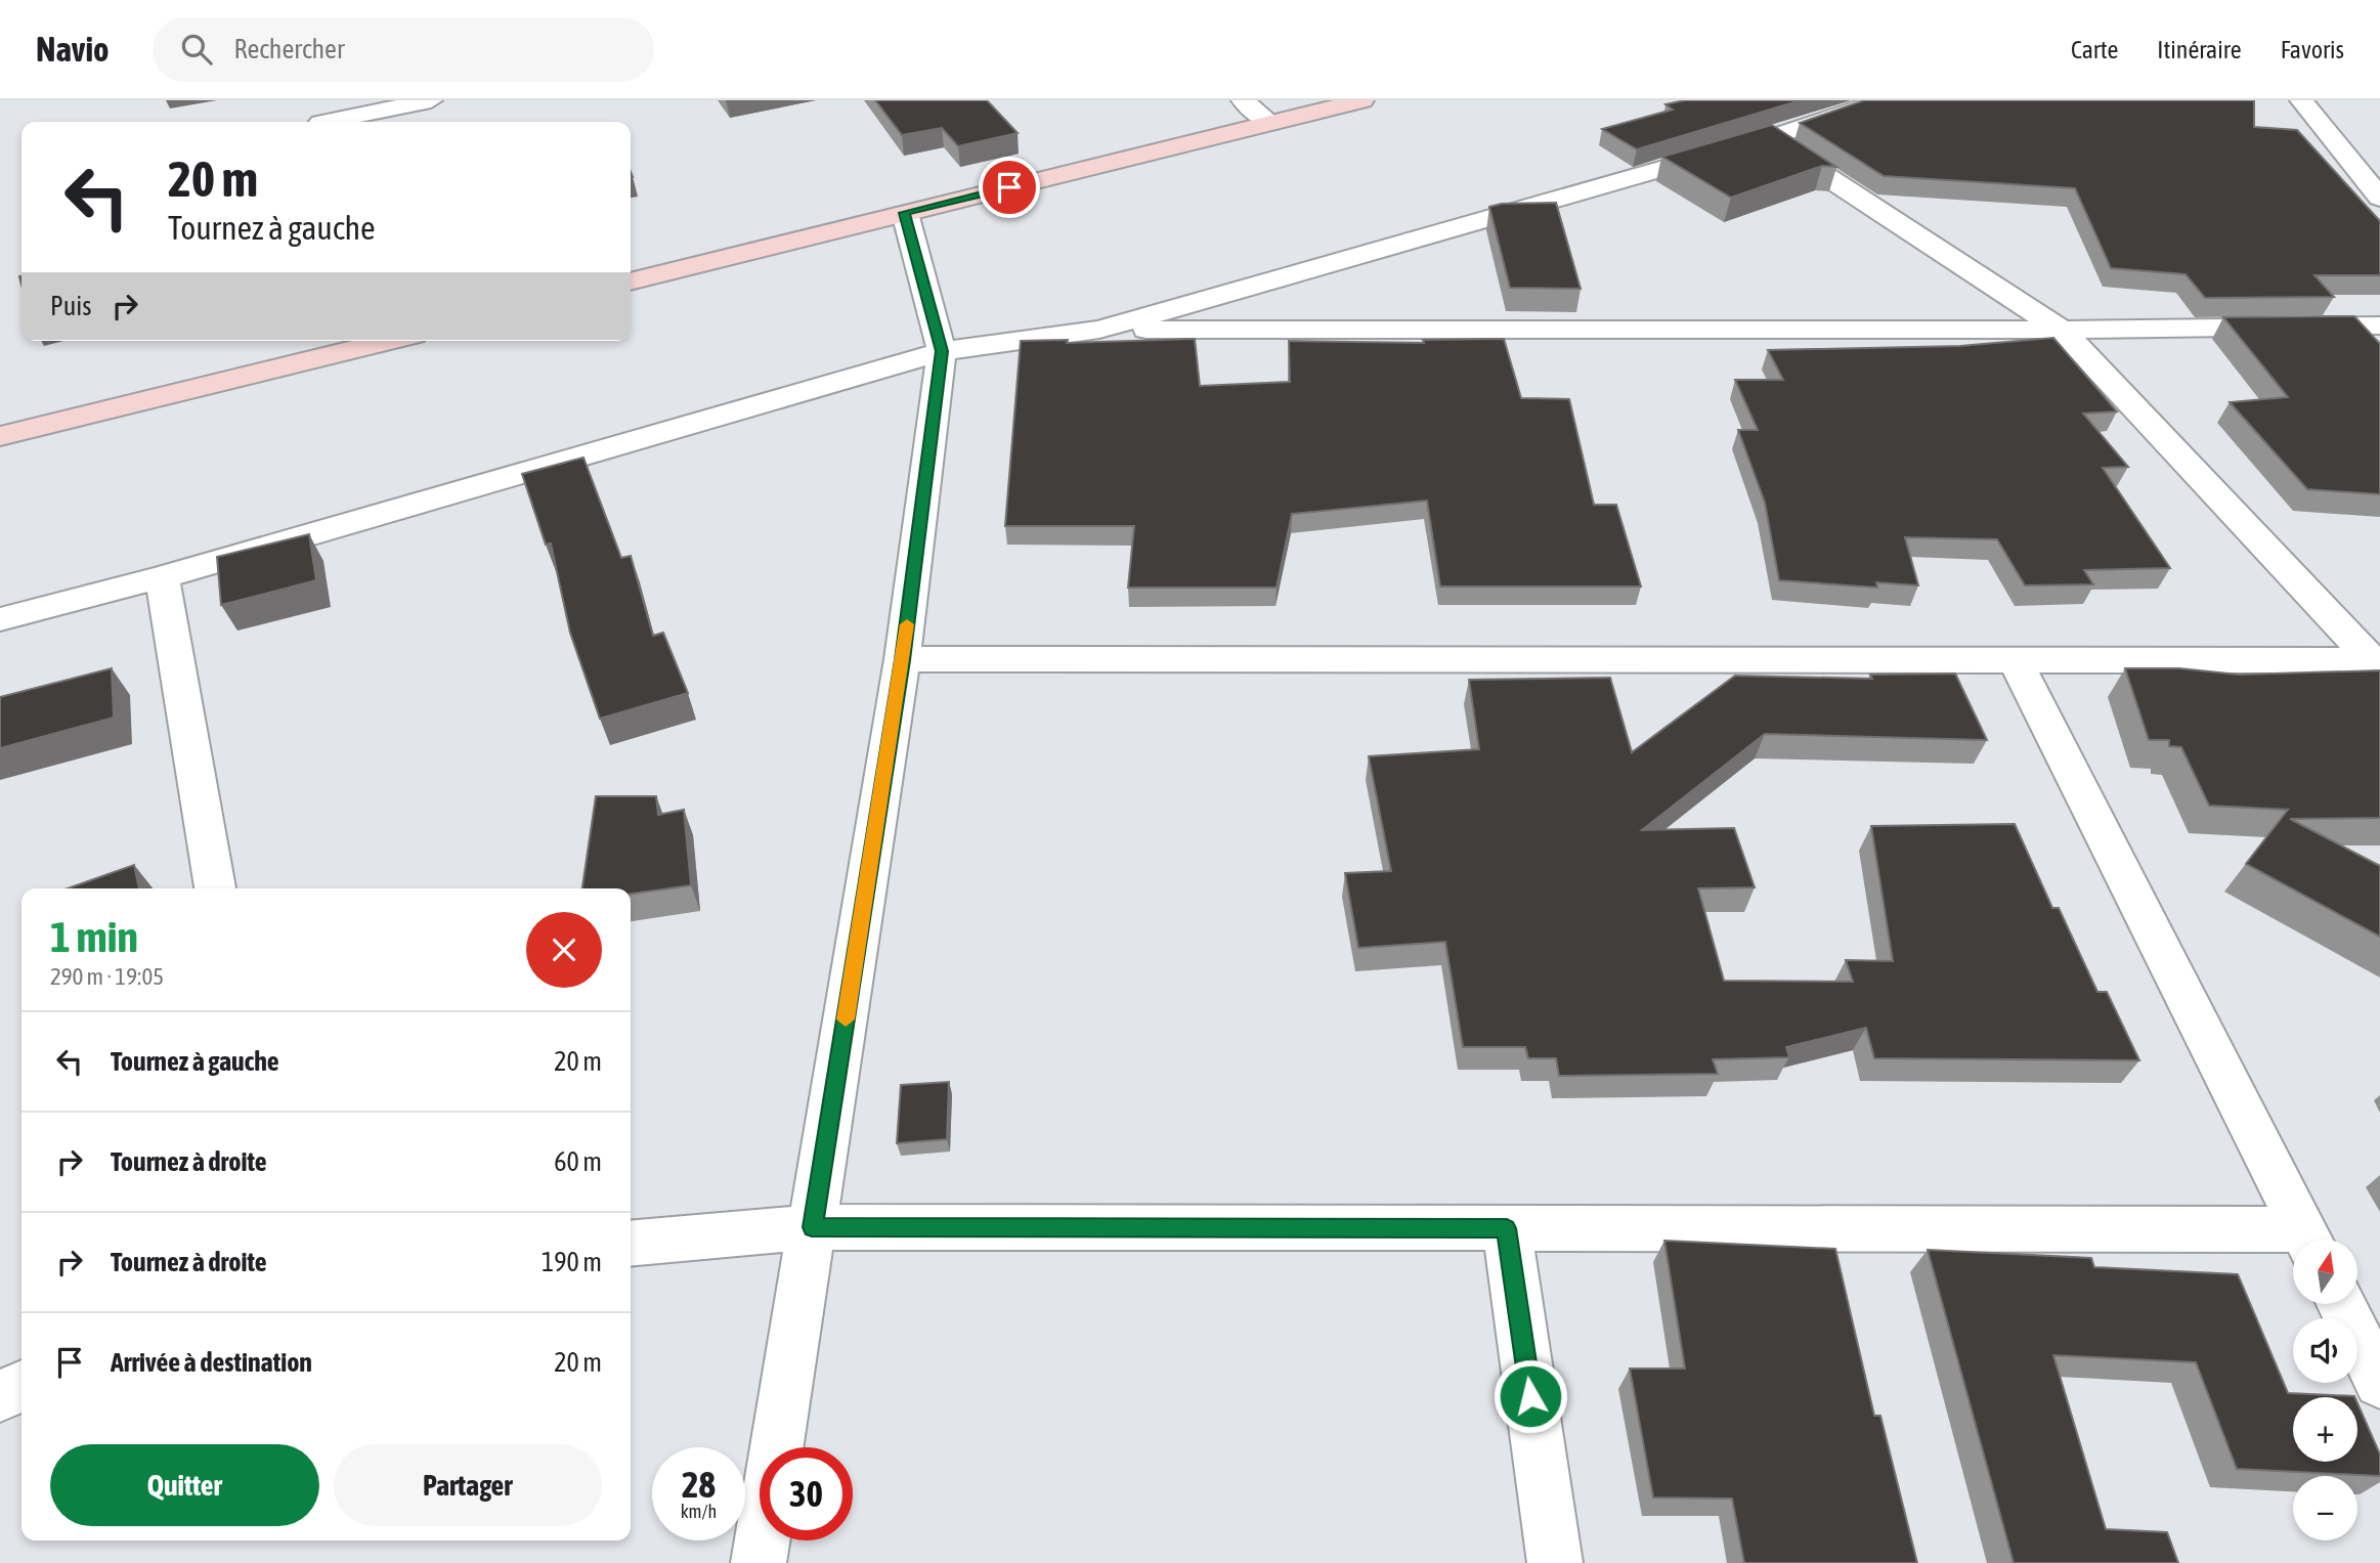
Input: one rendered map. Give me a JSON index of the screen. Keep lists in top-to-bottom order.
{
  "north": "top",
  "page": {
    "header": "Navio",
    "search": "Rechercher",
    "nav": ["Carte", "Itinéraire", "Favoris"],
    "turn": ["20 m", "Tournez à gauche"],
    "then": "Puis",
    "heading": ["1 min", "290 m · 19:05"],
    "list": [
      {
        "name": "Tournez à gauche",
        "value": "20 m"
      },
      {
        "name": "Tournez à droite",
        "value": "60 m"
      },
      {
        "name": "Tournez à droite",
        "value": "190 m"
      },
      {
        "name": "Arrivée à destination",
        "value": "20 m"
      }
    ],
    "map_buttons": ["+", "−"],
    "buttons": ["Quitter", "Partager"],
    "speed": "28 km/h",
    "limit": "30"
  }
}
